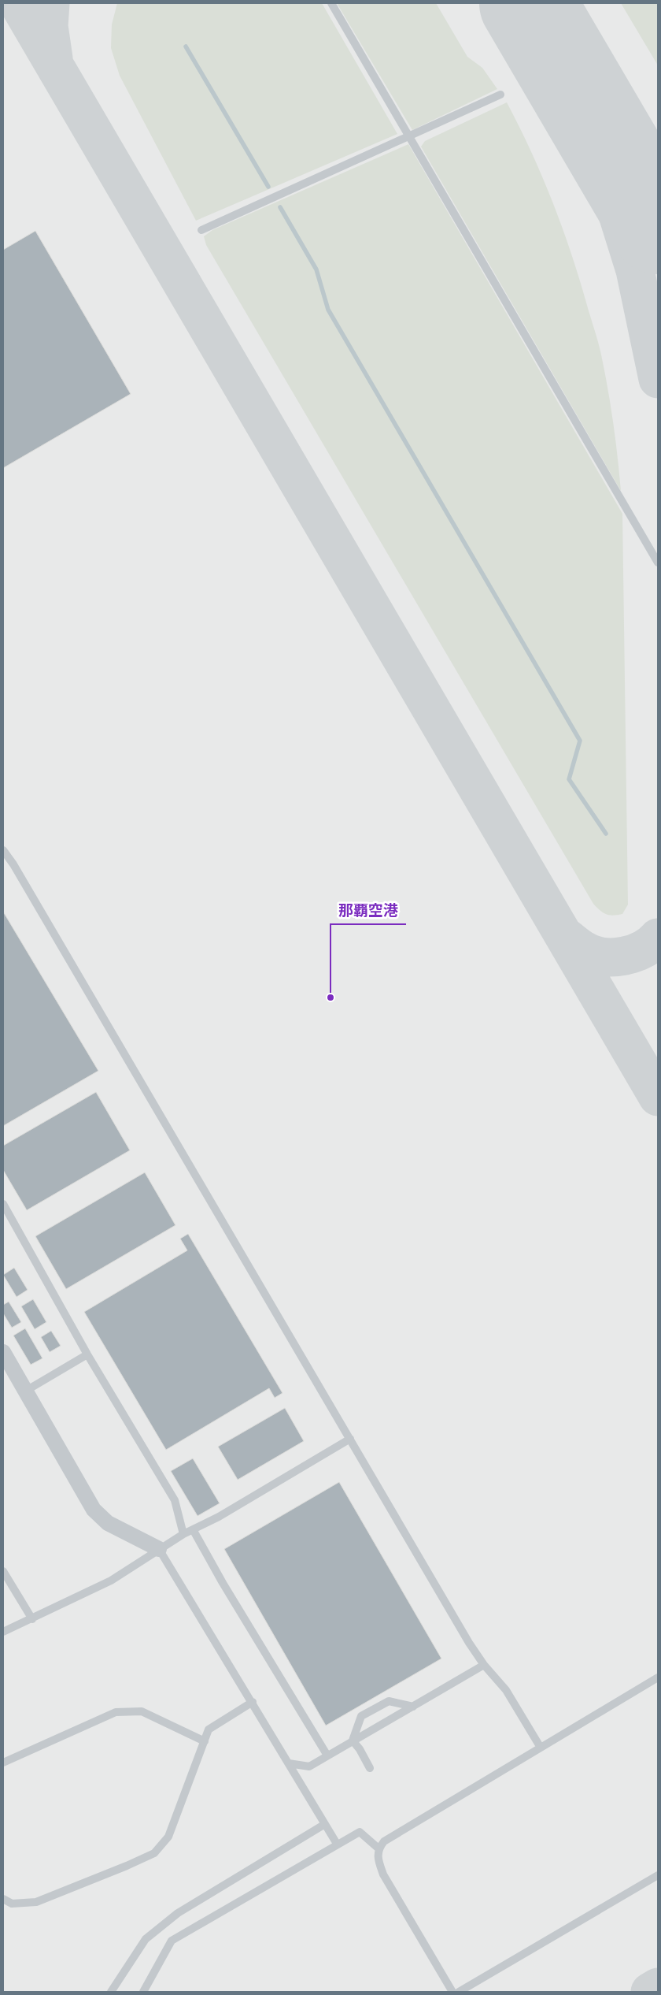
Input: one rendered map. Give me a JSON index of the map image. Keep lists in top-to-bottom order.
{
  "places": ["那覇空港"]
}
